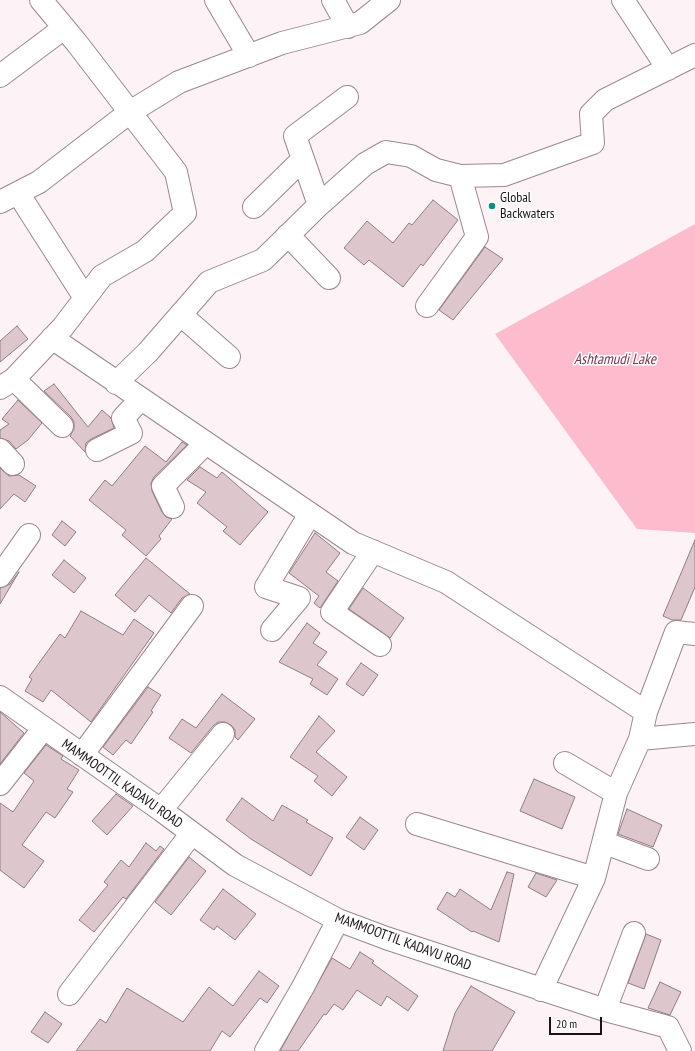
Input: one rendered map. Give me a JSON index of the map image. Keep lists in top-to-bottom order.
{
  "streets": {
    "street": ["MAMMOOTTIL KADAVU ROAD"]
  },
  "water": ["Ashtamudi Lake"],
  "places": ["Global Backwaters"],
  "scale_bar": "20 m"
}
